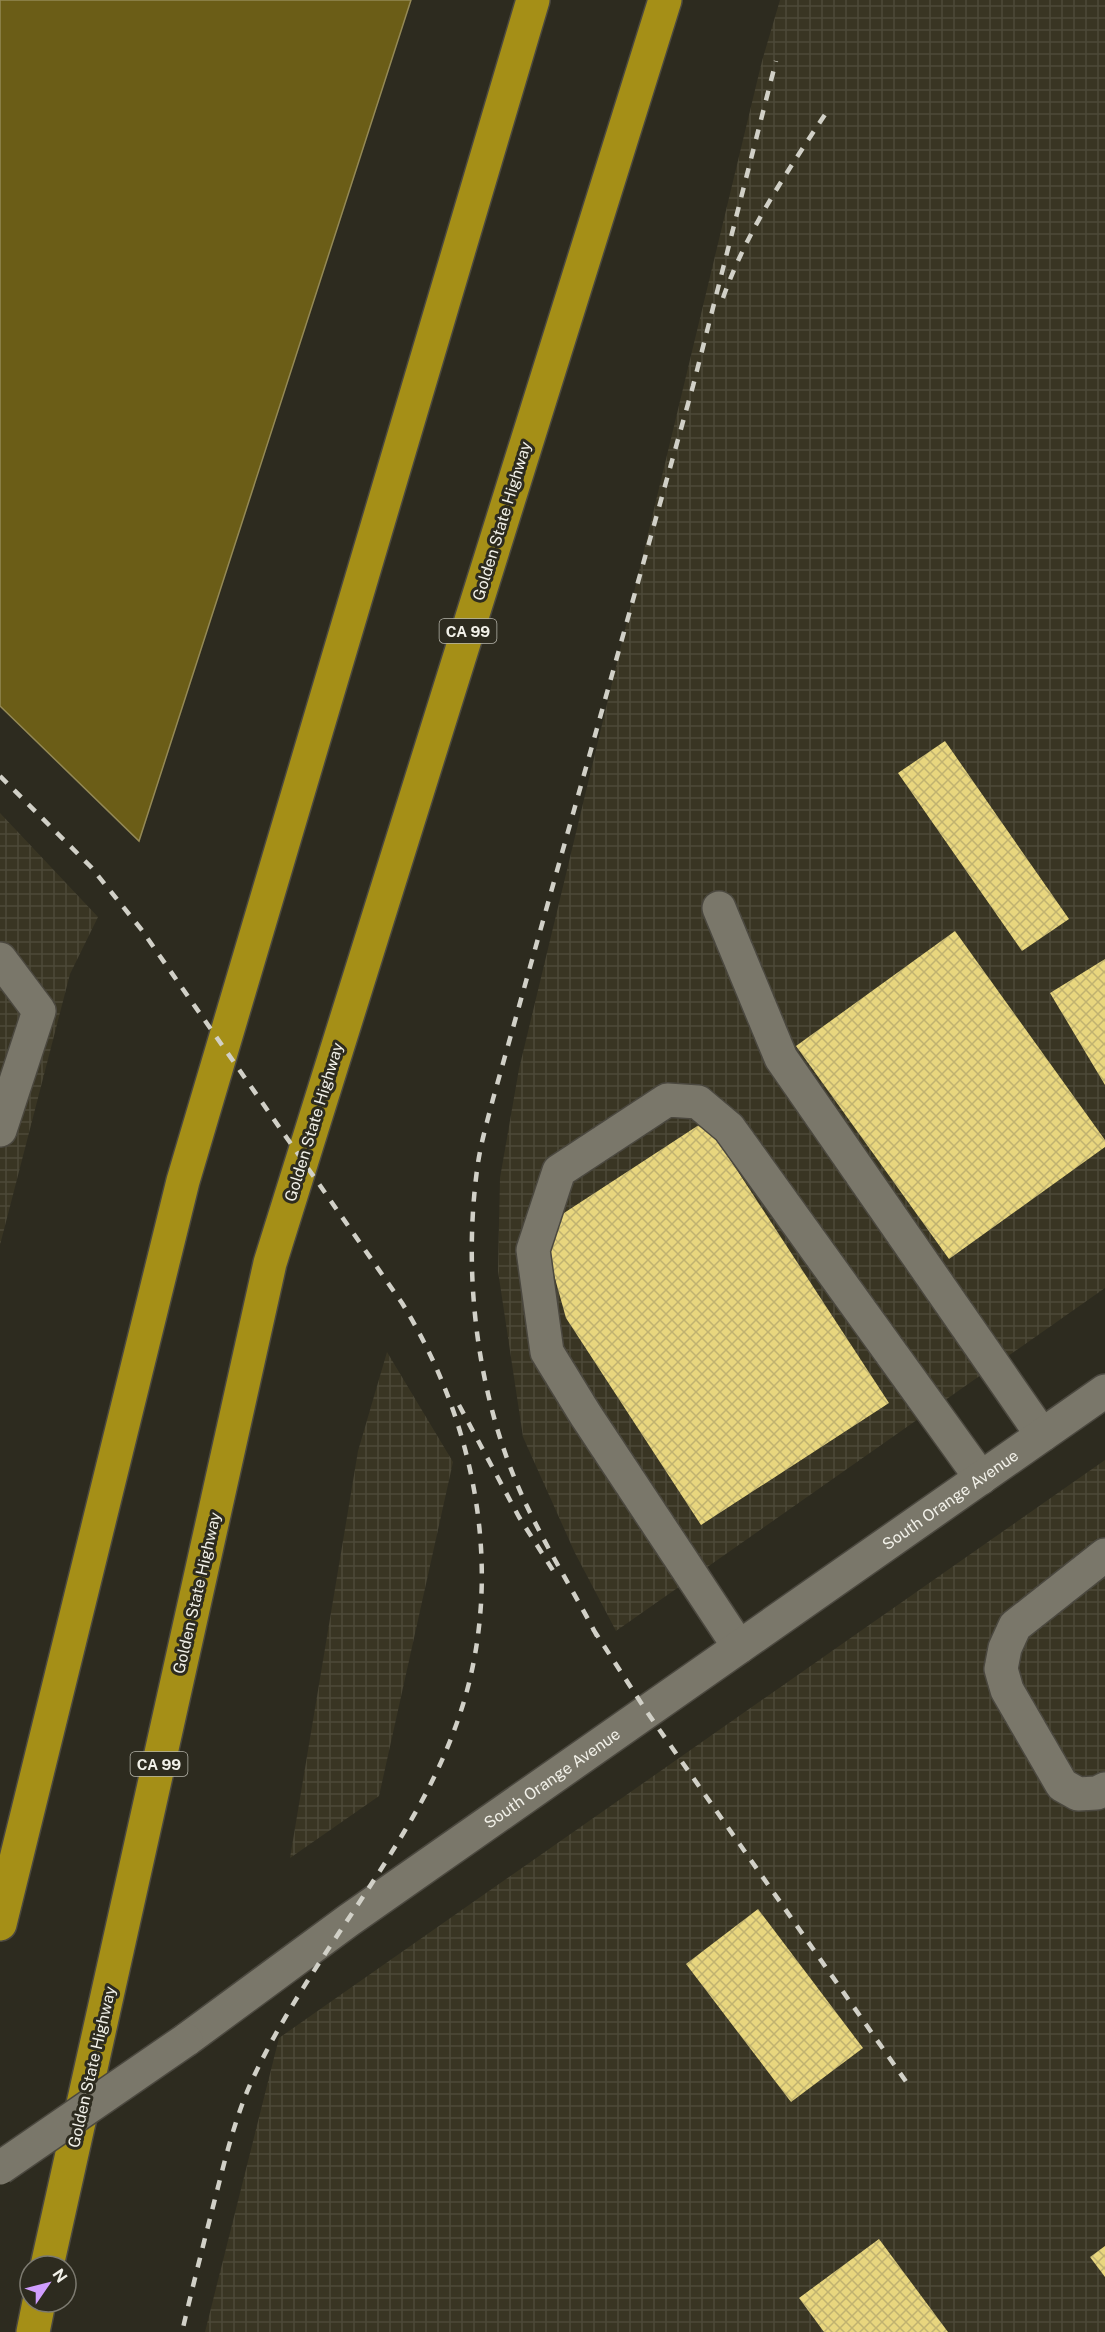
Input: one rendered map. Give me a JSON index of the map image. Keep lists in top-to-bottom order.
{
  "streets": {
    "highway": ["Golden State Highway", "CA 99"],
    "street": ["South Orange Avenue"]
  },
  "north": "top right"
}
